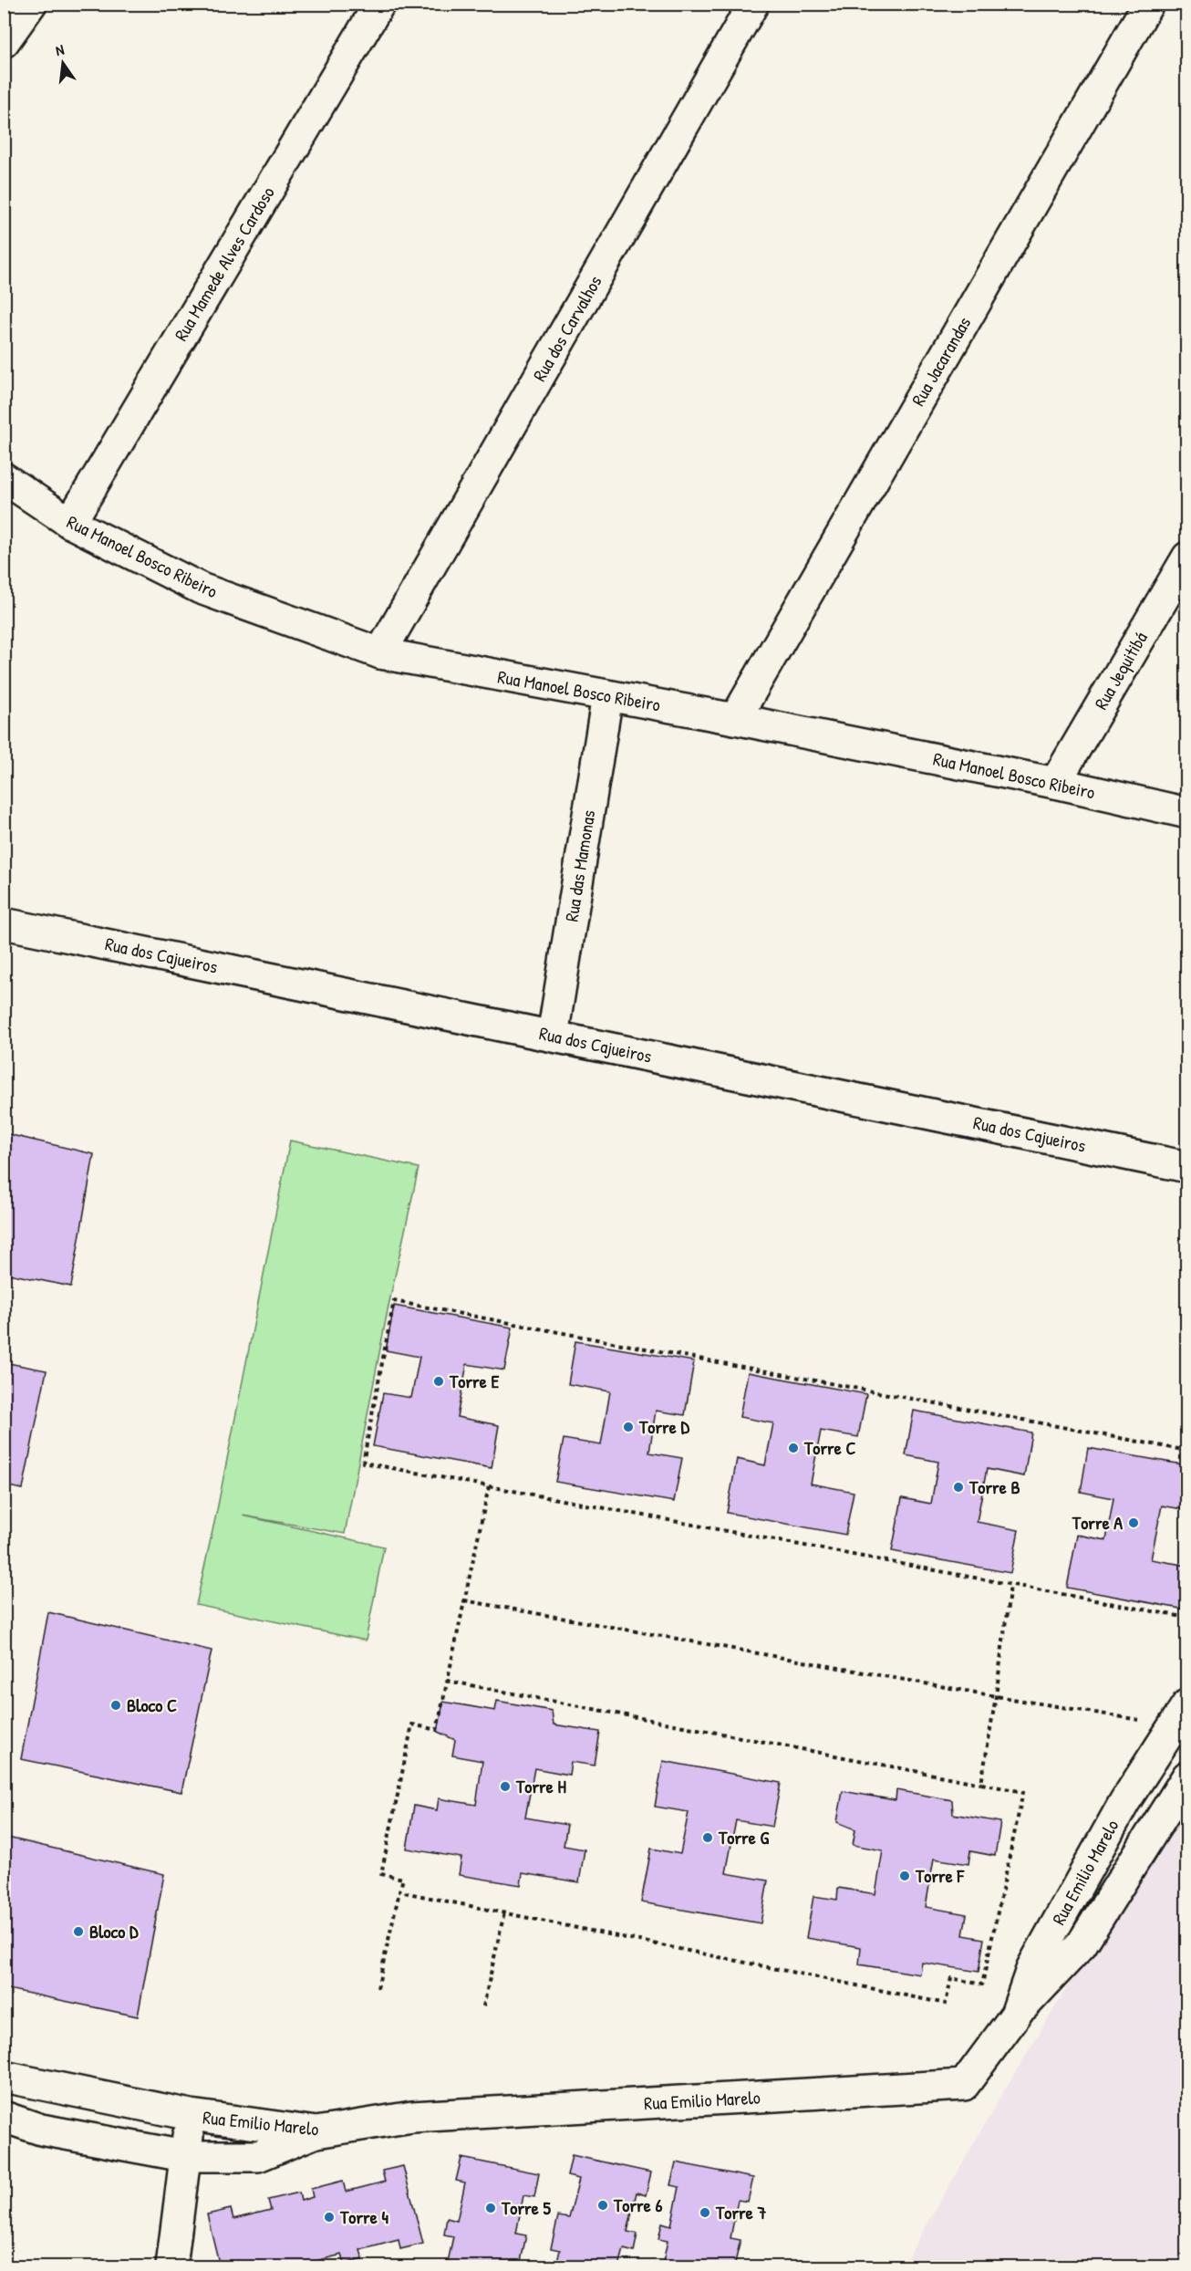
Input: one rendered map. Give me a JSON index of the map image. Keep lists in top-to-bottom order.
{
  "streets": {
    "street": [
      "Rua Mamede Alves Cardoso",
      "Rua dos Carvalhos",
      "Rua Jacarandas",
      "Rua Manoel Bosco Ribeiro",
      "Rua Jequitibá",
      "Rua das Mamonas",
      "Rua dos Cajueiros",
      "Rua Emilio Marelo"
    ]
  },
  "crossings": [
    ["Rua Mamede Alves Cardoso", "Rua Manoel Bosco Ribeiro"],
    ["Rua dos Carvalhos", "Rua Manoel Bosco Ribeiro"],
    ["Rua Jacarandas", "Rua Manoel Bosco Ribeiro"],
    ["Rua Manoel Bosco Ribeiro", "Rua Jequitibá"],
    ["Rua Manoel Bosco Ribeiro", "Rua das Mamonas"],
    ["Rua das Mamonas", "Rua dos Cajueiros"]
  ],
  "places": [
    "Torre E",
    "Torre D",
    "Torre C",
    "Torre B",
    "Torre A",
    "Bloco C",
    "Torre H",
    "Torre G",
    "Torre F",
    "Bloco D",
    "Torre 6",
    "Torre 5",
    "Torre 7",
    "Torre 4"
  ],
  "north": "top"
}
